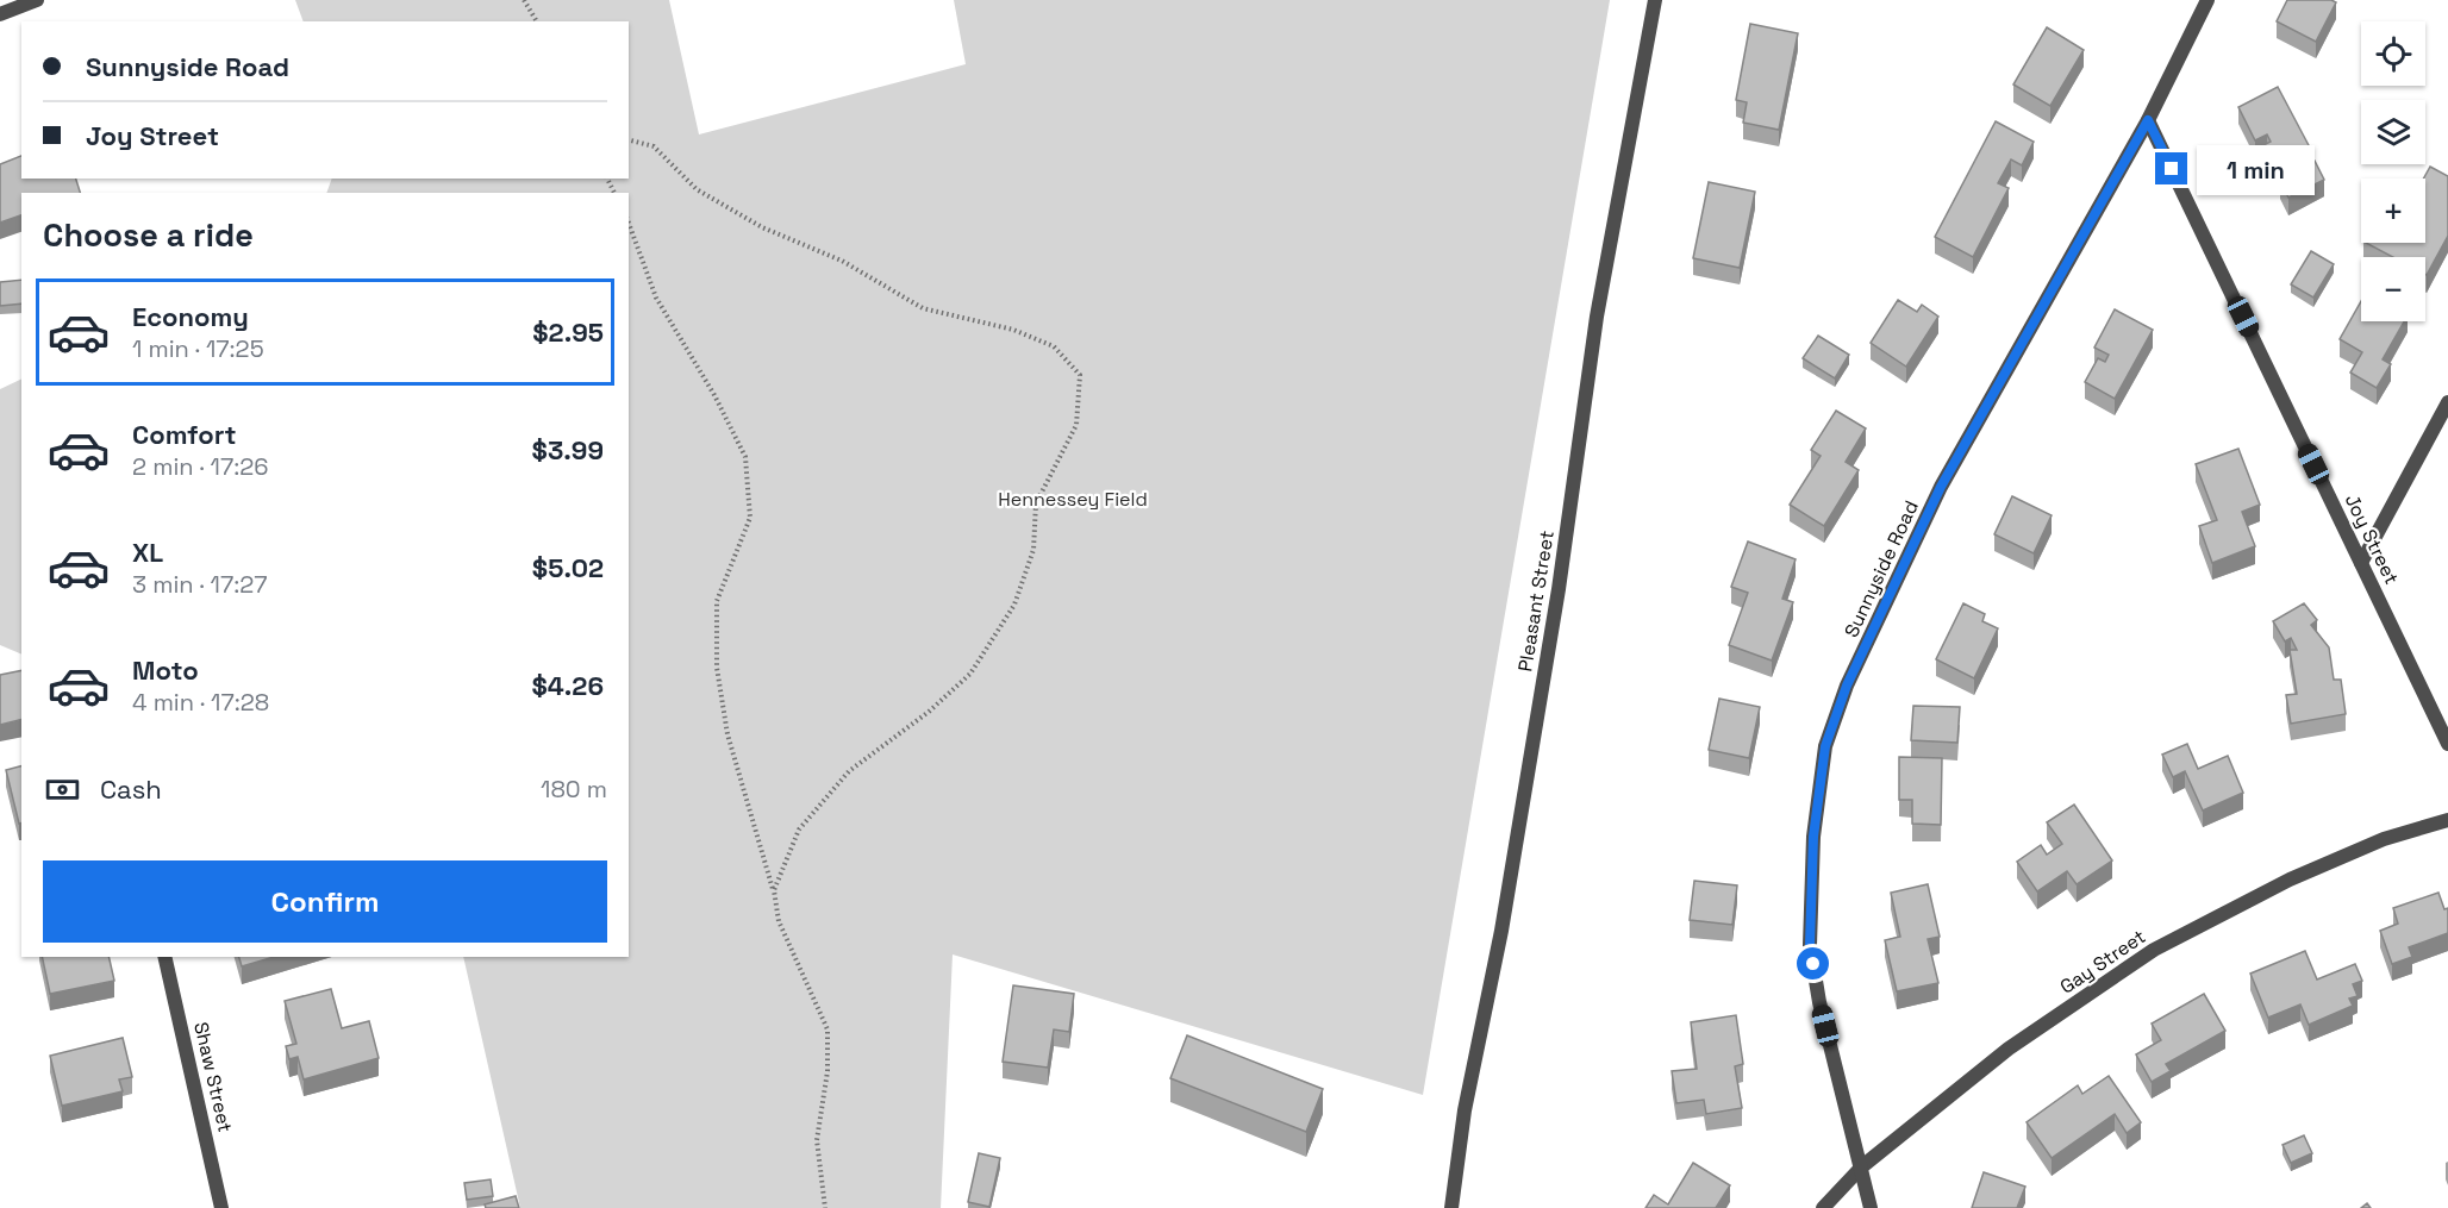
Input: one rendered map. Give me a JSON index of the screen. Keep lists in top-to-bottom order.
{
  "streets": {
    "street": [
      "Joy Street",
      "Sunnyside Road",
      "Pleasant Street",
      "Gay Street",
      "Shaw Street"
    ]
  },
  "crossings": [
    ["Joy Street", "Sunnyside Road"],
    ["Sunnyside Road", "Gay Street"]
  ],
  "parks": ["Hennessey Field"],
  "page": {
    "map_buttons": ["+", "−"],
    "banner": ["Sunnyside Road", "Joy Street"],
    "bubble": "1 min",
    "heading": "Choose a ride",
    "list": [
      {
        "name": "Economy",
        "note": "1 min · 17:25",
        "value": "$2.95"
      },
      {
        "name": "Comfort",
        "note": "2 min · 17:26",
        "value": "$3.99"
      },
      {
        "name": "XL",
        "note": "3 min · 17:27",
        "value": "$5.02"
      },
      {
        "name": "Moto",
        "note": "4 min · 17:28",
        "value": "$4.26"
      }
    ],
    "pay": ["Cash", "180 m"],
    "buttons": "Confirm"
  }
}
